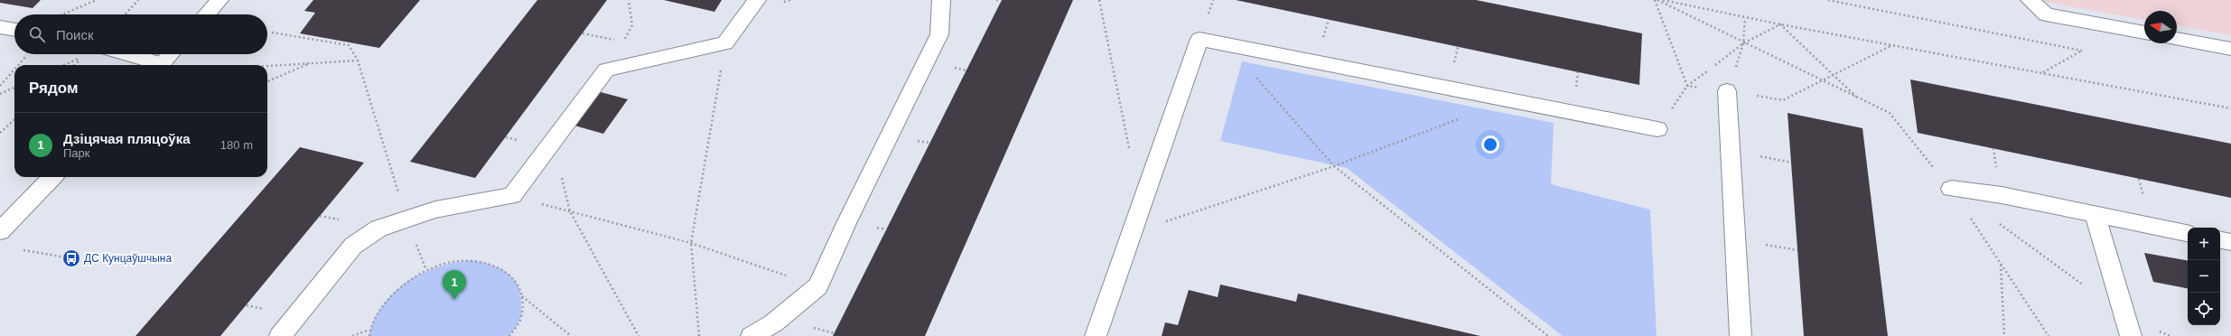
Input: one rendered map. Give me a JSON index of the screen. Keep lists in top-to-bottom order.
{
  "places": {
    "bus stop": ["ДС Кунцаўшчына"]
  },
  "north": "left",
  "page": {
    "search": "Поиск",
    "heading": "Рядом",
    "list": [
      {
        "mark": "1",
        "name": "Дзіцячая пляцоўка",
        "note": "Парк",
        "value": "180 m"
      }
    ],
    "map_buttons": ["+", "−"],
    "pins": "1"
  }
}
